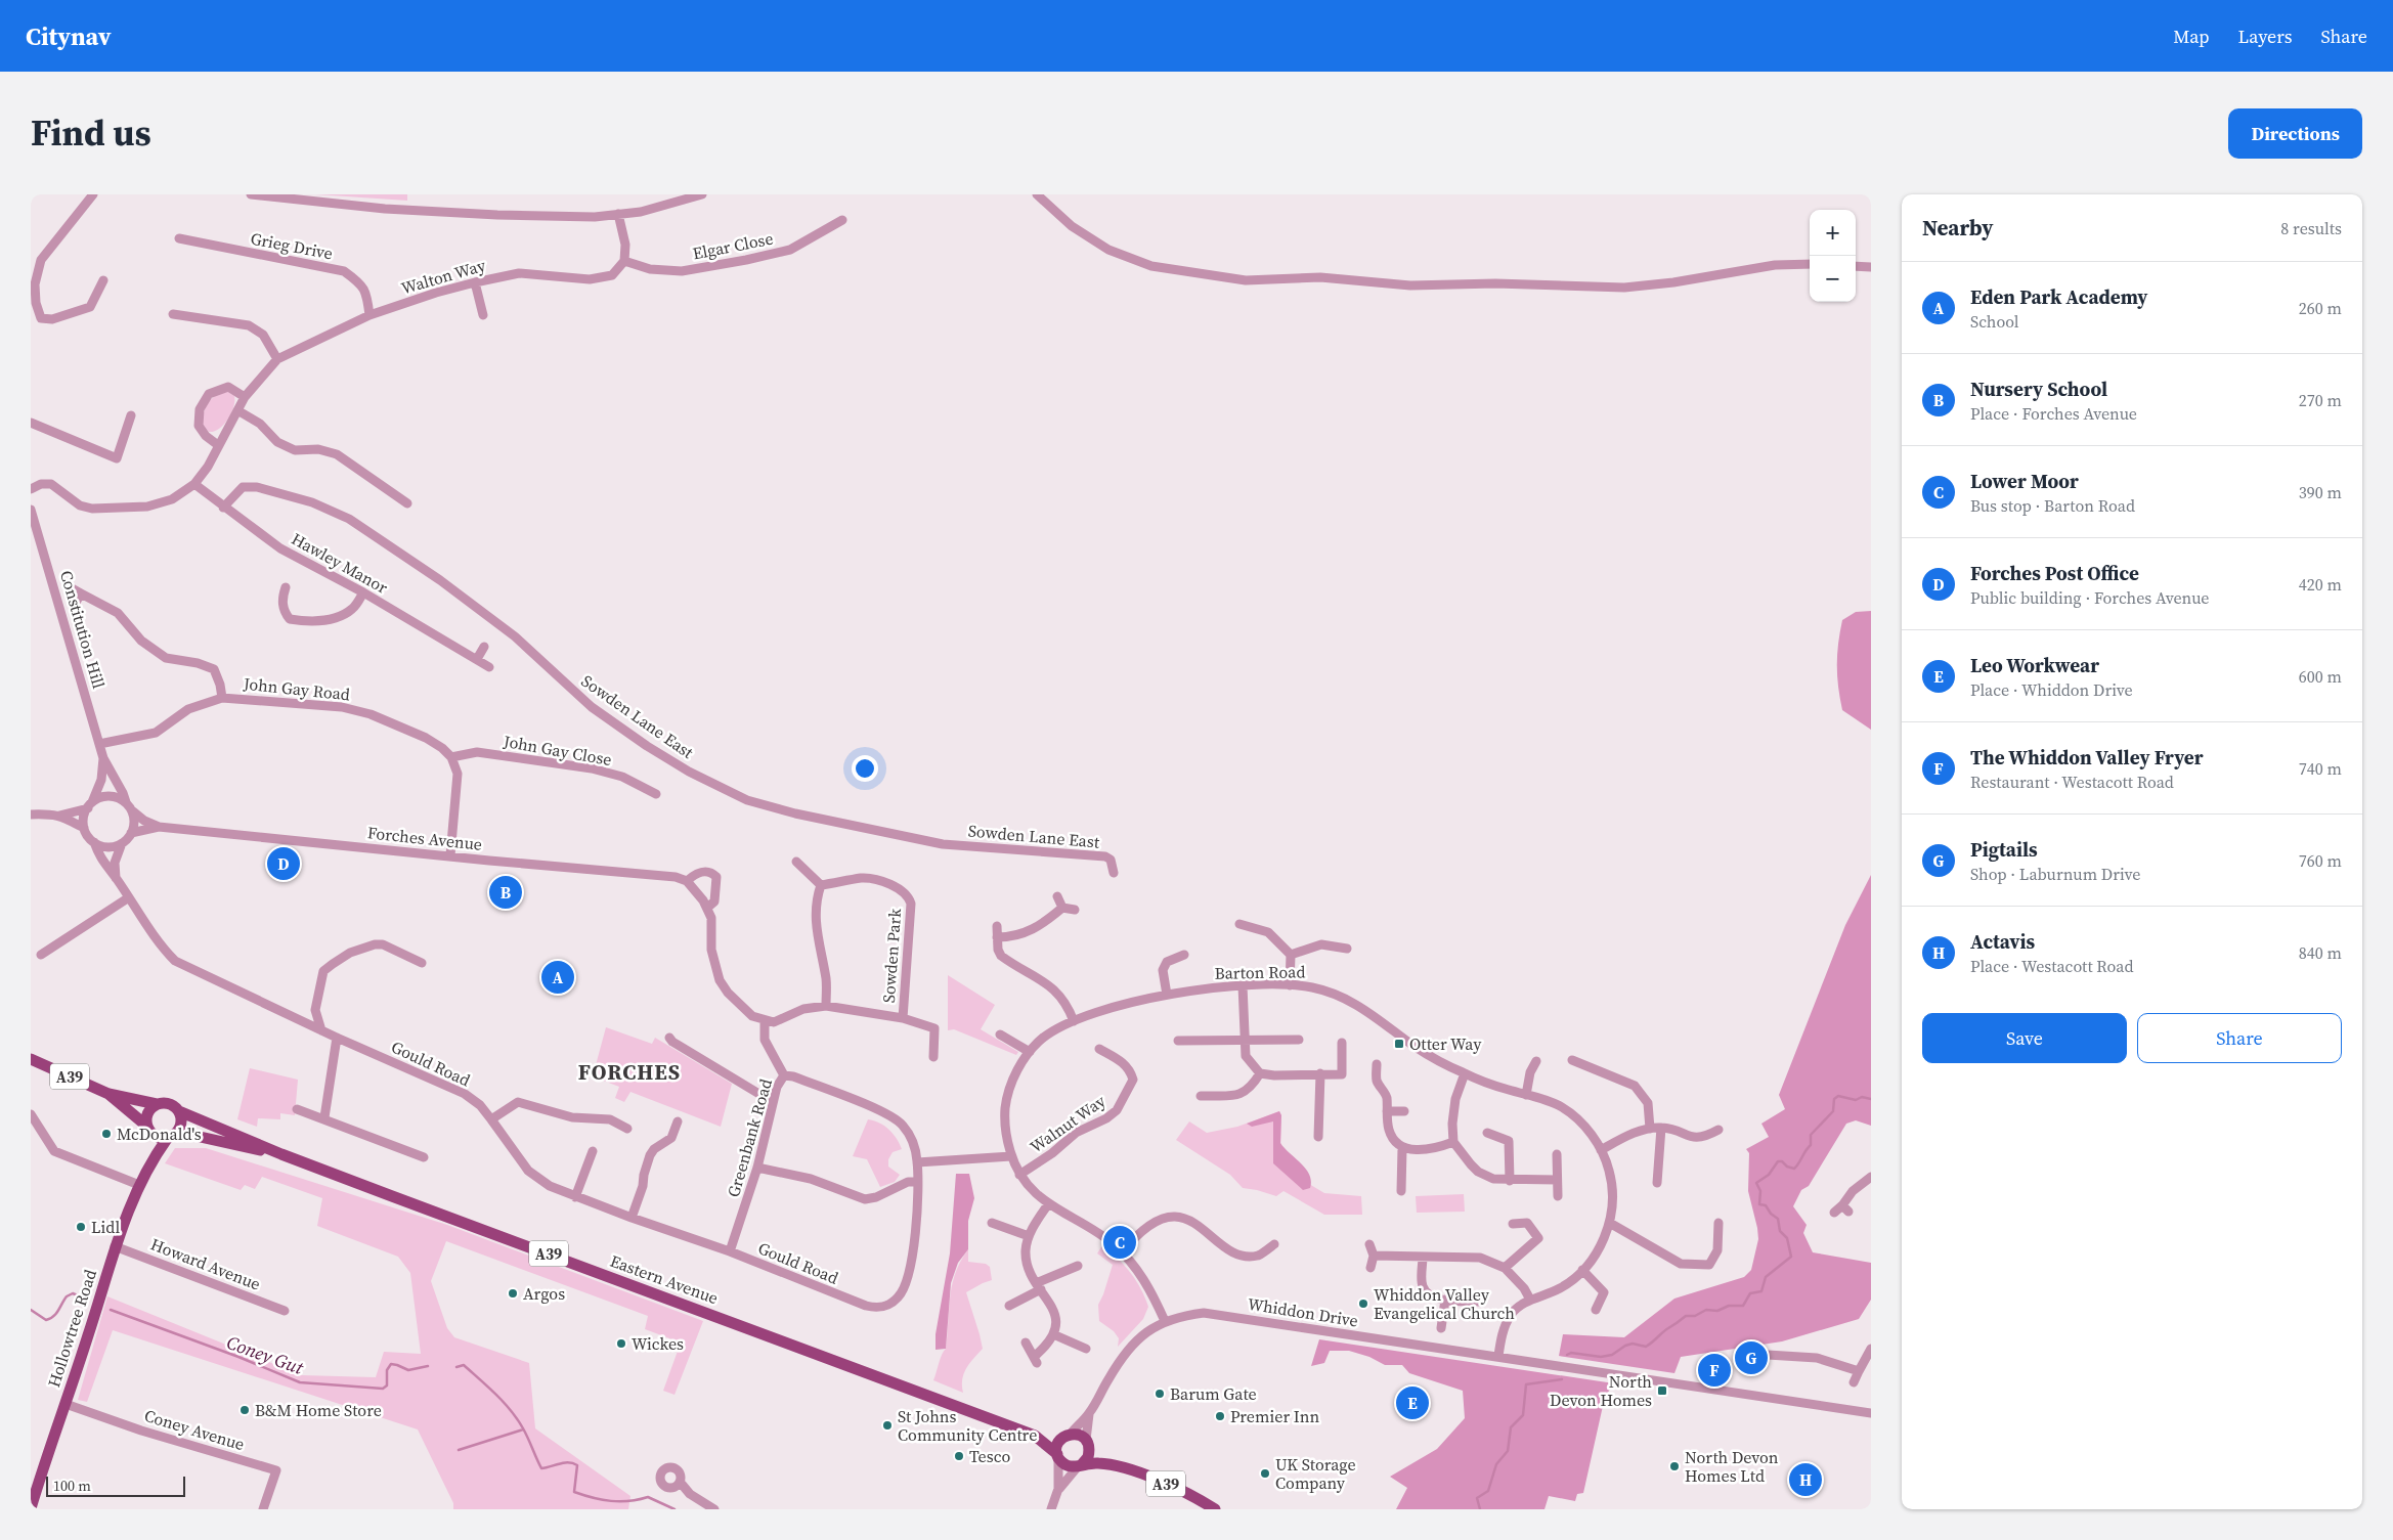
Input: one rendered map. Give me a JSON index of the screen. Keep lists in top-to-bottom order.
{
  "streets": {
    "main road": ["A39", "Eastern Avenue", "Hollowtree Road"],
    "street": [
      "Grieg Drive",
      "Elgar Close",
      "Walton Way",
      "Hawley Manor",
      "Constitution Hill",
      "John Gay Road",
      "Sowden Lane East",
      "John Gay Close",
      "Forches Avenue",
      "Sowden Park",
      "Barton Road",
      "Gould Road",
      "Walnut Way",
      "Greenbank Road",
      "Howard Avenue",
      "Whiddon Drive",
      "Coney Avenue"
    ]
  },
  "crossings": [
    ["Grieg Drive", "Walton Way"],
    ["Elgar Close", "Walton Way"],
    ["Walton Way", "Hawley Manor"],
    ["Hawley Manor", "Sowden Lane East"],
    ["Constitution Hill", "John Gay Road"],
    ["Constitution Hill", "Forches Avenue"],
    ["Constitution Hill", "Gould Road"],
    ["John Gay Road", "John Gay Close"],
    ["Forches Avenue", "Gould Road"],
    ["Sowden Park", "Greenbank Road"],
    ["Barton Road", "Walnut Way"],
    ["Barton Road", "Whiddon Drive"],
    ["Gould Road", "Greenbank Road"],
    ["A39", "Eastern Avenue"],
    ["A39", "Whiddon Drive"],
    ["A39", "Hollowtree Road"],
    ["Howard Avenue", "Hollowtree Road"],
    ["Eastern Avenue", "Whiddon Drive"],
    ["Eastern Avenue", "Hollowtree Road"],
    ["Hollowtree Road", "Coney Avenue"]
  ],
  "districts": ["FORCHES"],
  "water": ["Coney Gut"],
  "places": {
    "transit": ["Otter Way", "North Devon Homes"],
    "other": [
      "McDonald's",
      "Lidl",
      "Argos",
      "Whiddon Valley Evangelical Church",
      "Wickes",
      "Barum Gate",
      "B&M Home Store",
      "Premier Inn",
      "St Johns Community Centre",
      "Tesco",
      "North Devon Homes Ltd",
      "UK Storage Company"
    ]
  },
  "scale_bar": "100 m",
  "page": {
    "header": "Citynav",
    "nav": ["Map", "Layers", "Share"],
    "title": "Find us",
    "buttons": [
      "Directions",
      ["Save", "Share"]
    ],
    "heading": ["Nearby", "8 results"],
    "map_buttons": ["+", "−"],
    "list": [
      {
        "mark": "A",
        "name": "Eden Park Academy",
        "note": "School",
        "value": "260 m"
      },
      {
        "mark": "B",
        "name": "Nursery School",
        "note": "Place · Forches Avenue",
        "value": "270 m"
      },
      {
        "mark": "C",
        "name": "Lower Moor",
        "note": "Bus stop · Barton Road",
        "value": "390 m"
      },
      {
        "mark": "D",
        "name": "Forches Post Office",
        "note": "Public building · Forches Avenue",
        "value": "420 m"
      },
      {
        "mark": "E",
        "name": "Leo Workwear",
        "note": "Place · Whiddon Drive",
        "value": "600 m"
      },
      {
        "mark": "F",
        "name": "The Whiddon Valley Fryer",
        "note": "Restaurant · Westacott Road",
        "value": "740 m"
      },
      {
        "mark": "G",
        "name": "Pigtails",
        "note": "Shop · Laburnum Drive",
        "value": "760 m"
      },
      {
        "mark": "H",
        "name": "Actavis",
        "note": "Place · Westacott Road",
        "value": "840 m"
      }
    ],
    "pins": [
      "D",
      "B",
      "A",
      "C",
      "G",
      "F",
      "E",
      "H"
    ],
    "scale": "100 m"
  }
}
